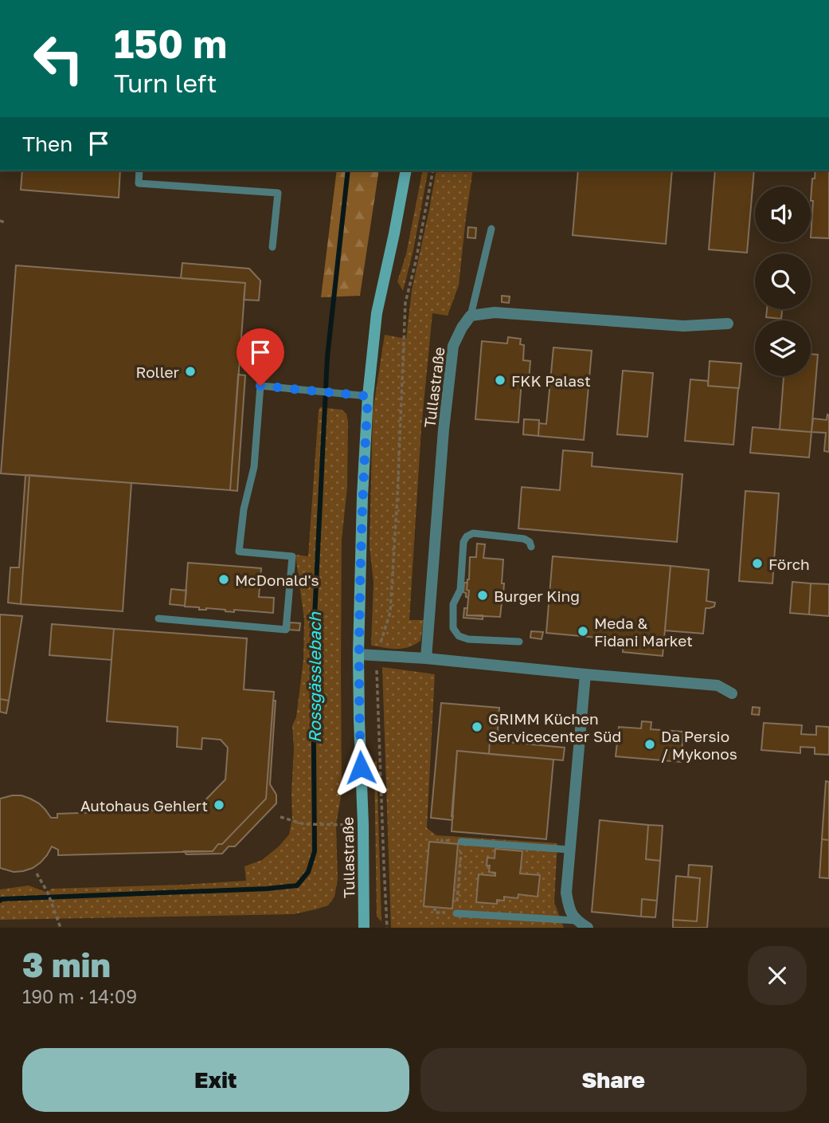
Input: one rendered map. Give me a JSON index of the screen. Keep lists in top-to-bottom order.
{
  "streets": {
    "street": ["Tullastraße"]
  },
  "water": ["Rossgässlebach"],
  "places": [
    "Roller",
    "FKK Palast",
    "Förch",
    "McDonald's",
    "Burger King",
    "Meda & Fidani Market",
    "GRIMM Küchen Servicecenter Süd",
    "Da Persio / Mykonos",
    "Autohaus Gehlert"
  ],
  "page": {
    "turn": ["150 m", "Turn left"],
    "then": "Then",
    "heading": ["3 min", "190 m · 14:09"],
    "buttons": ["Exit", "Share"]
  }
}
